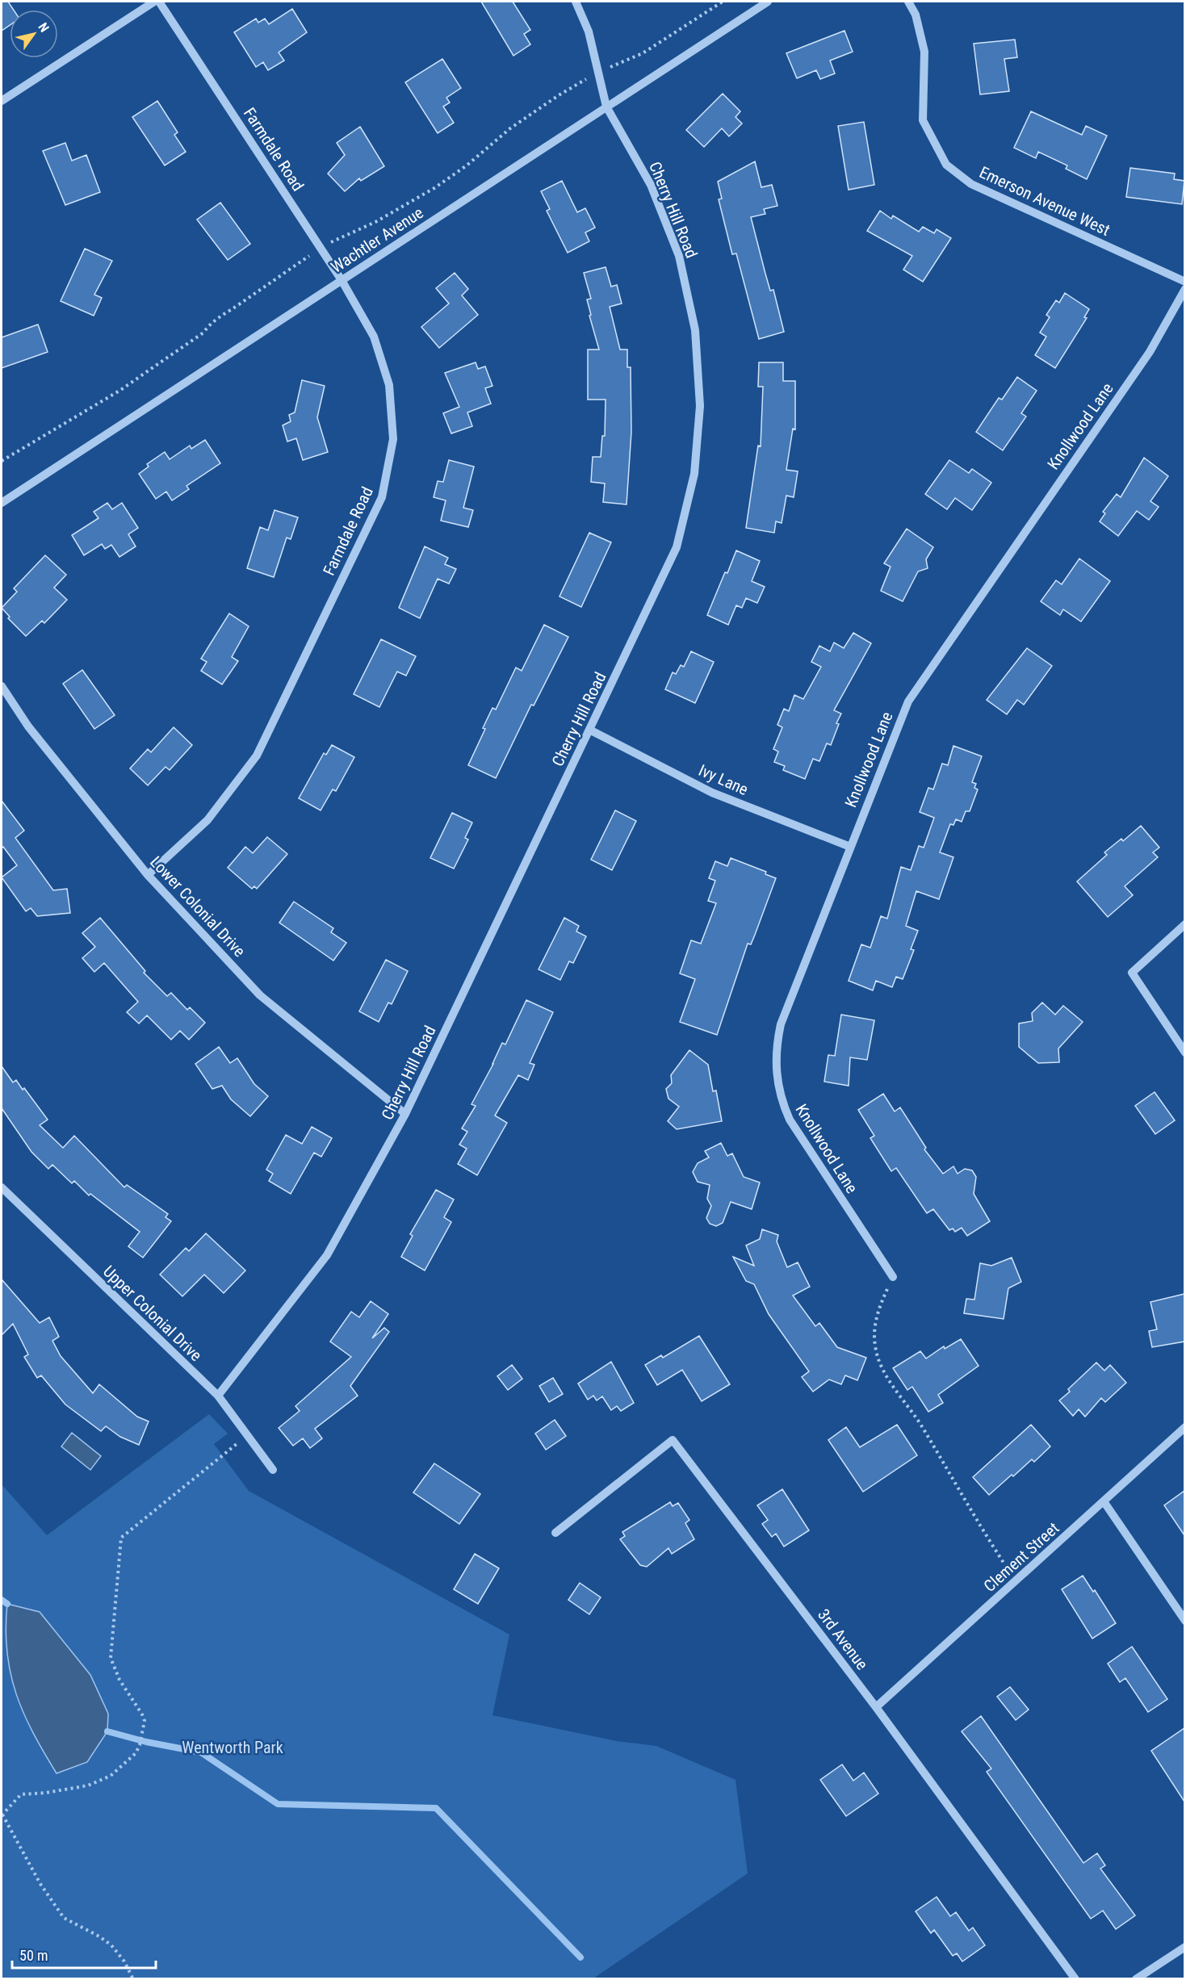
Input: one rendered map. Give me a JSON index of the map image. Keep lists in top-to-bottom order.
{
  "streets": {
    "street": [
      "Farmdale Road",
      "Emerson Avenue West",
      "Cherry Hill Road",
      "Wachtler Avenue",
      "Knollwood Lane",
      "Ivy Lane",
      "Lower Colonial Drive",
      "Upper Colonial Drive",
      "Clement Street",
      "3rd Avenue"
    ]
  },
  "crossings": [
    ["Farmdale Road", "Wachtler Avenue"],
    ["Farmdale Road", "Lower Colonial Drive"],
    ["Cherry Hill Road", "Wachtler Avenue"],
    ["Cherry Hill Road", "Ivy Lane"],
    ["Cherry Hill Road", "Lower Colonial Drive"],
    ["Cherry Hill Road", "Upper Colonial Drive"],
    ["Knollwood Lane", "Ivy Lane"],
    ["Clement Street", "3rd Avenue"]
  ],
  "parks": ["Wentworth Park"],
  "scale_bar": "50 m",
  "north": "top right"
}
